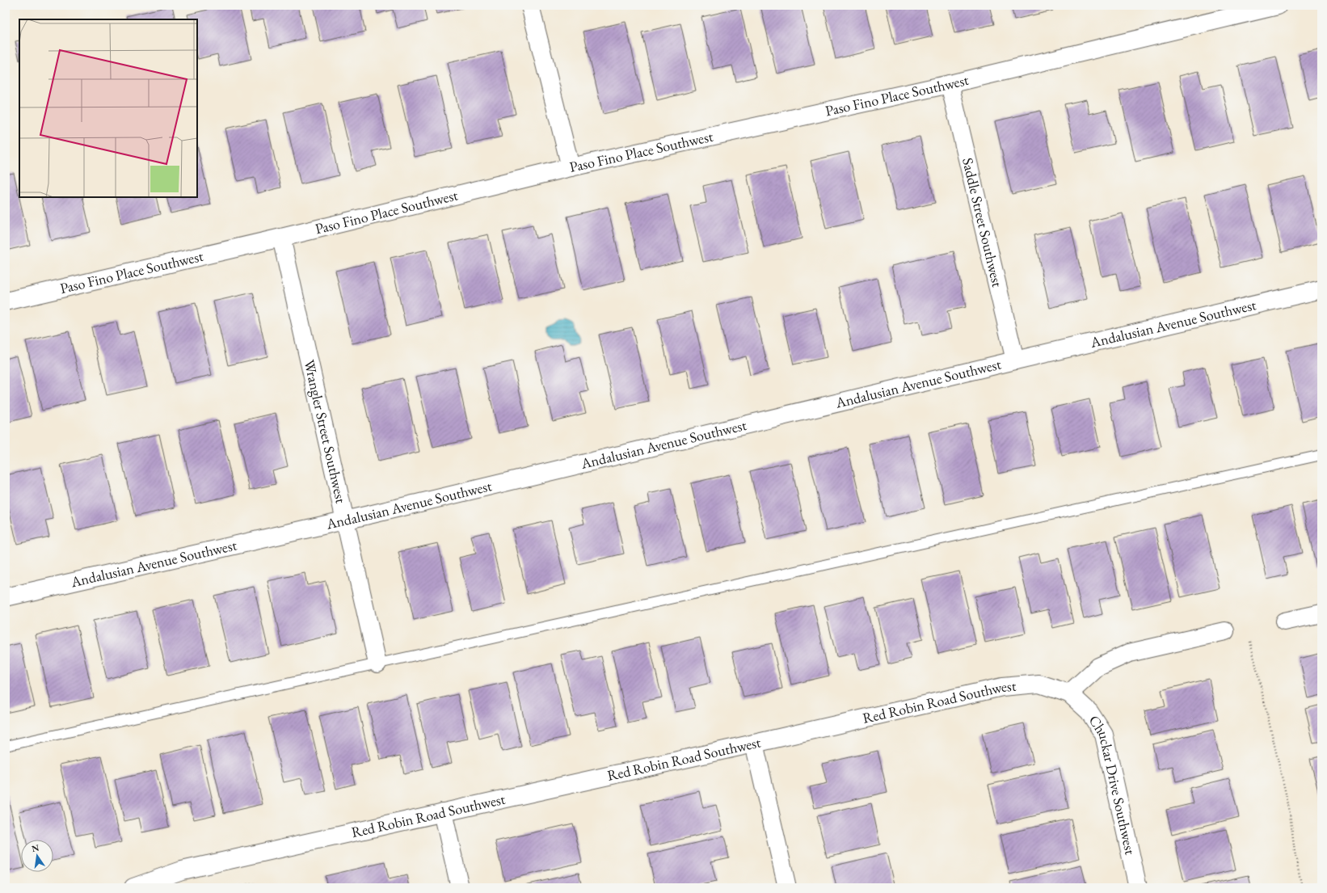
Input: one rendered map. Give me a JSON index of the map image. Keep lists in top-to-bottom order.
{
  "streets": {
    "street": [
      "Paso Fino Place Southwest",
      "Saddle Street Southwest",
      "Andalusian Avenue Southwest",
      "Wrangler Street Southwest",
      "Red Robin Road Southwest",
      "Chuckar Drive Southwest"
    ]
  },
  "crossings": [
    ["Paso Fino Place Southwest", "Saddle Street Southwest"],
    ["Paso Fino Place Southwest", "Wrangler Street Southwest"],
    ["Saddle Street Southwest", "Andalusian Avenue Southwest"],
    ["Andalusian Avenue Southwest", "Wrangler Street Southwest"],
    ["Red Robin Road Southwest", "Chuckar Drive Southwest"]
  ],
  "north": "top"
}
